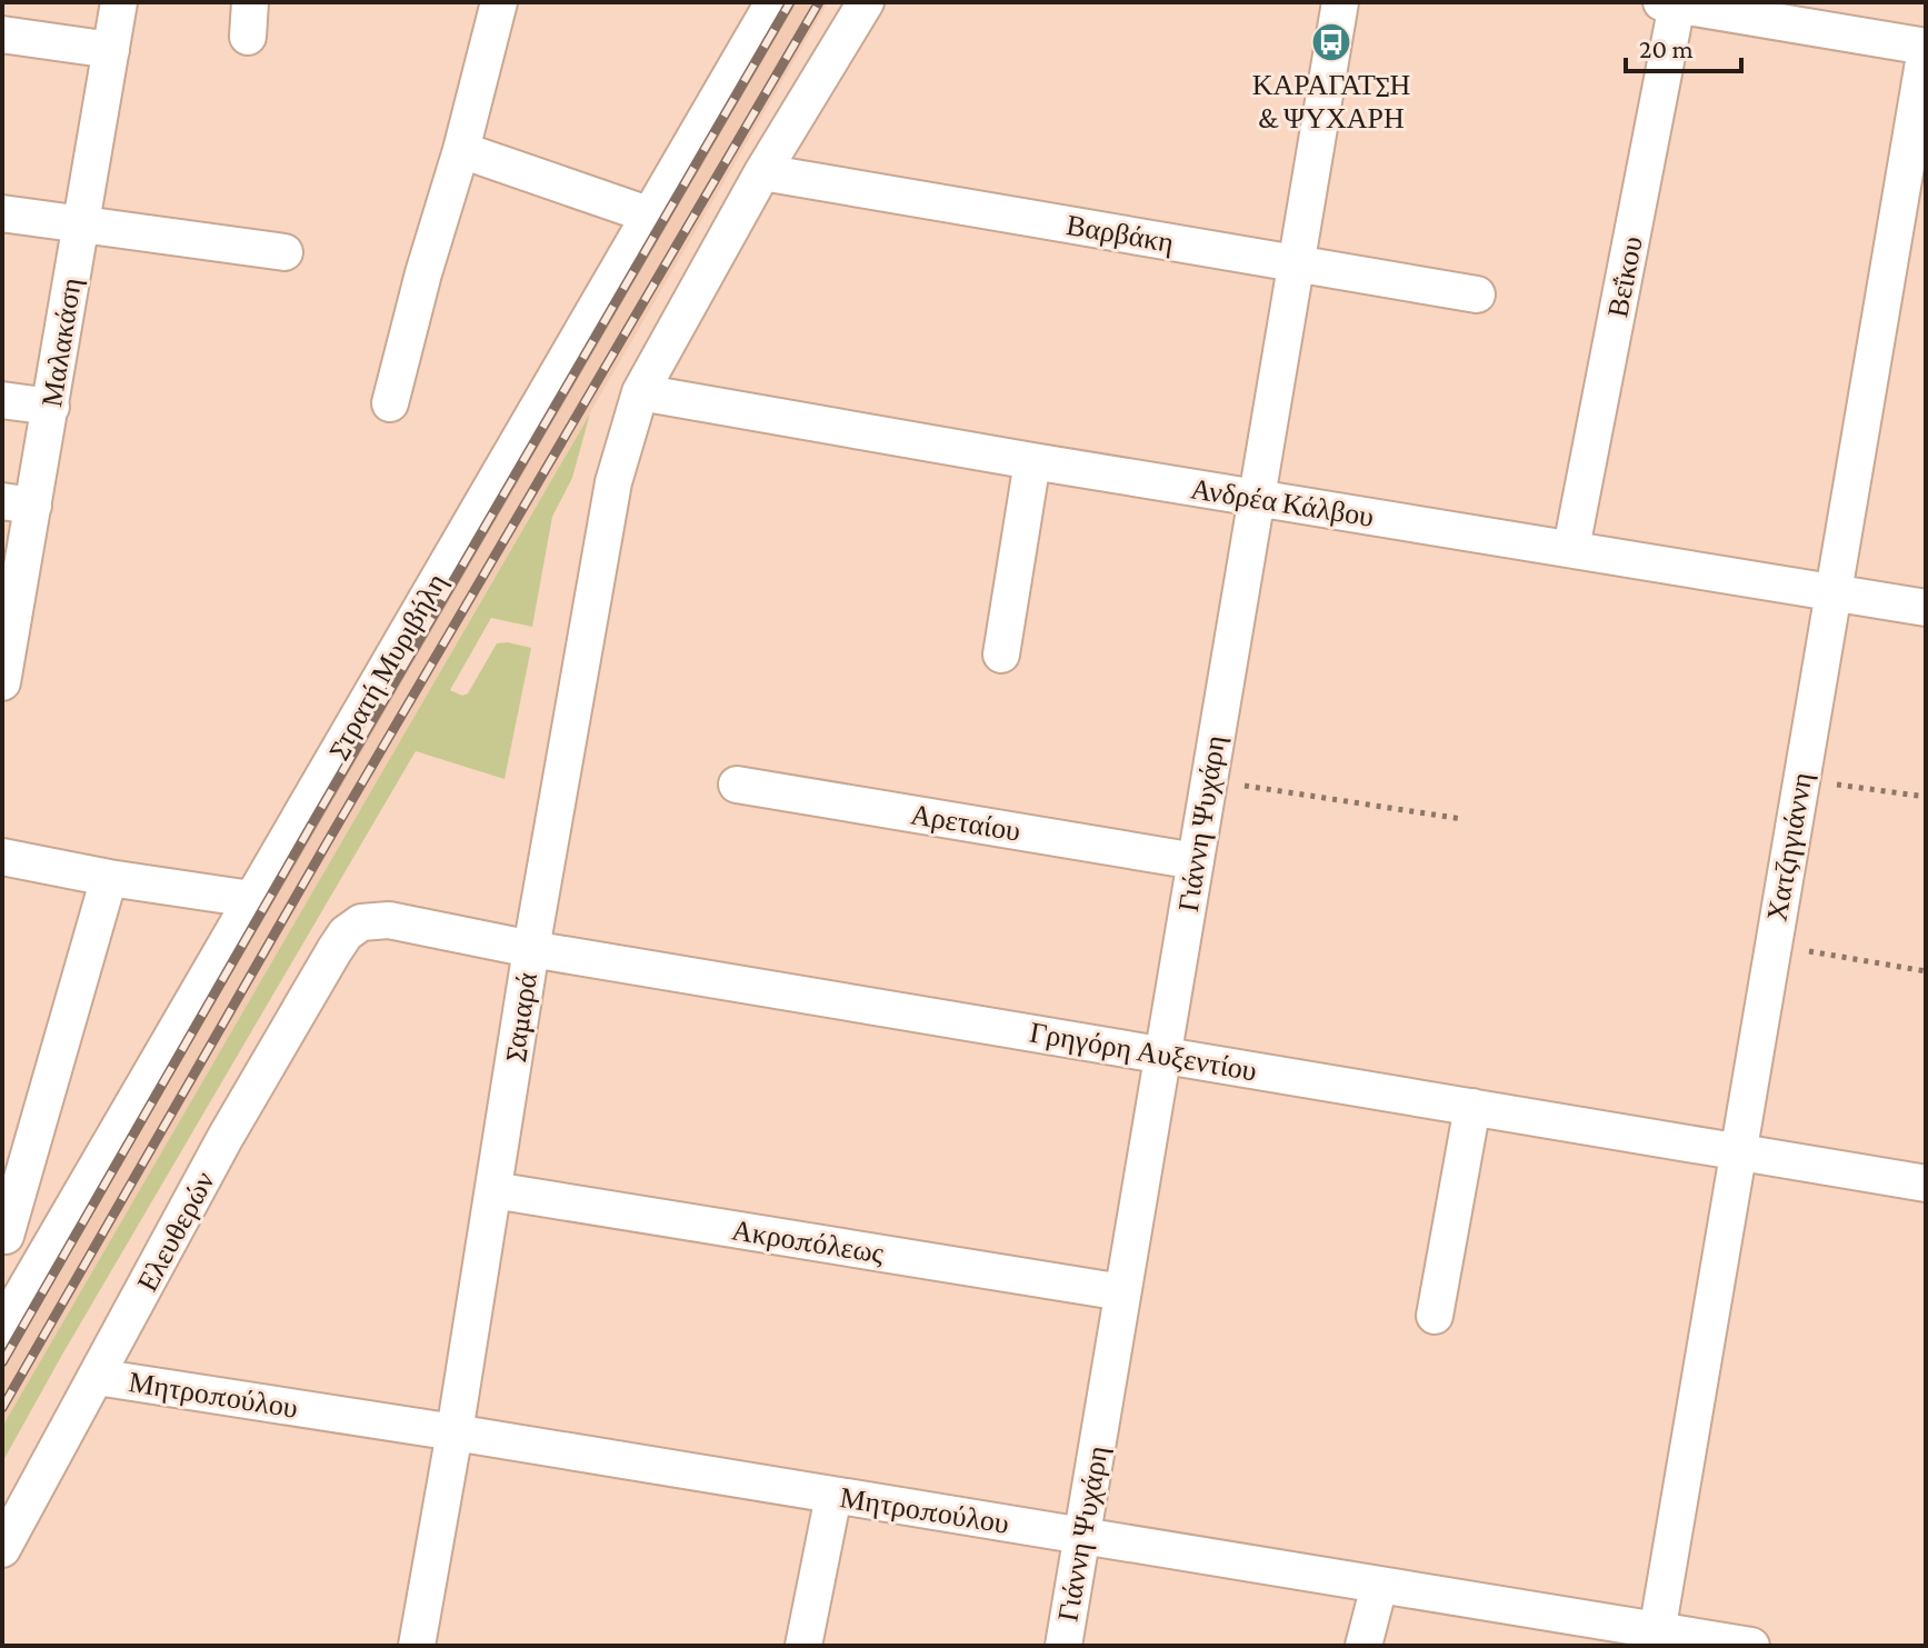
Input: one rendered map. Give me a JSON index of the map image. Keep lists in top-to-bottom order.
{
  "streets": {
    "street": [
      "Βαρβάκη",
      "Βεΐκου",
      "Μαλακάση",
      "Ανδρέα Κάλβου",
      "Στρατή Μυριβήλη",
      "Αρεταίου",
      "Γιάννη Ψυχάρη",
      "Χατζηγιάννη",
      "Σαμαρά",
      "Γρηγόρη Αυξεντίου",
      "Ελευθερών",
      "Ακροπόλεως",
      "Μητροπούλου"
    ]
  },
  "crossings": [
    ["Βαρβάκη", "Γιάννη Ψυχάρη"],
    ["Βεΐκου", "Ανδρέα Κάλβου"],
    ["Ανδρέα Κάλβου", "Γιάννη Ψυχάρη"],
    ["Ανδρέα Κάλβου", "Χατζηγιάννη"],
    ["Ανδρέα Κάλβου", "Σαμαρά"],
    ["Αρεταίου", "Γιάννη Ψυχάρη"],
    ["Γιάννη Ψυχάρη", "Γρηγόρη Αυξεντίου"],
    ["Γιάννη Ψυχάρη", "Ακροπόλεως"],
    ["Γιάννη Ψυχάρη", "Μητροπούλου"],
    ["Χατζηγιάννη", "Γρηγόρη Αυξεντίου"],
    ["Χατζηγιάννη", "Μητροπούλου"],
    ["Σαμαρά", "Γρηγόρη Αυξεντίου"],
    ["Σαμαρά", "Ακροπόλεως"],
    ["Σαμαρά", "Μητροπούλου"],
    ["Γρηγόρη Αυξεντίου", "Ελευθερών"],
    ["Ελευθερών", "Μητροπούλου"]
  ],
  "places": {
    "bus stop": ["ΚΑΡΑΓΑΤΣΗ & ΨΥΧΑΡΗ"]
  },
  "scale_bar": "20 m"
}
